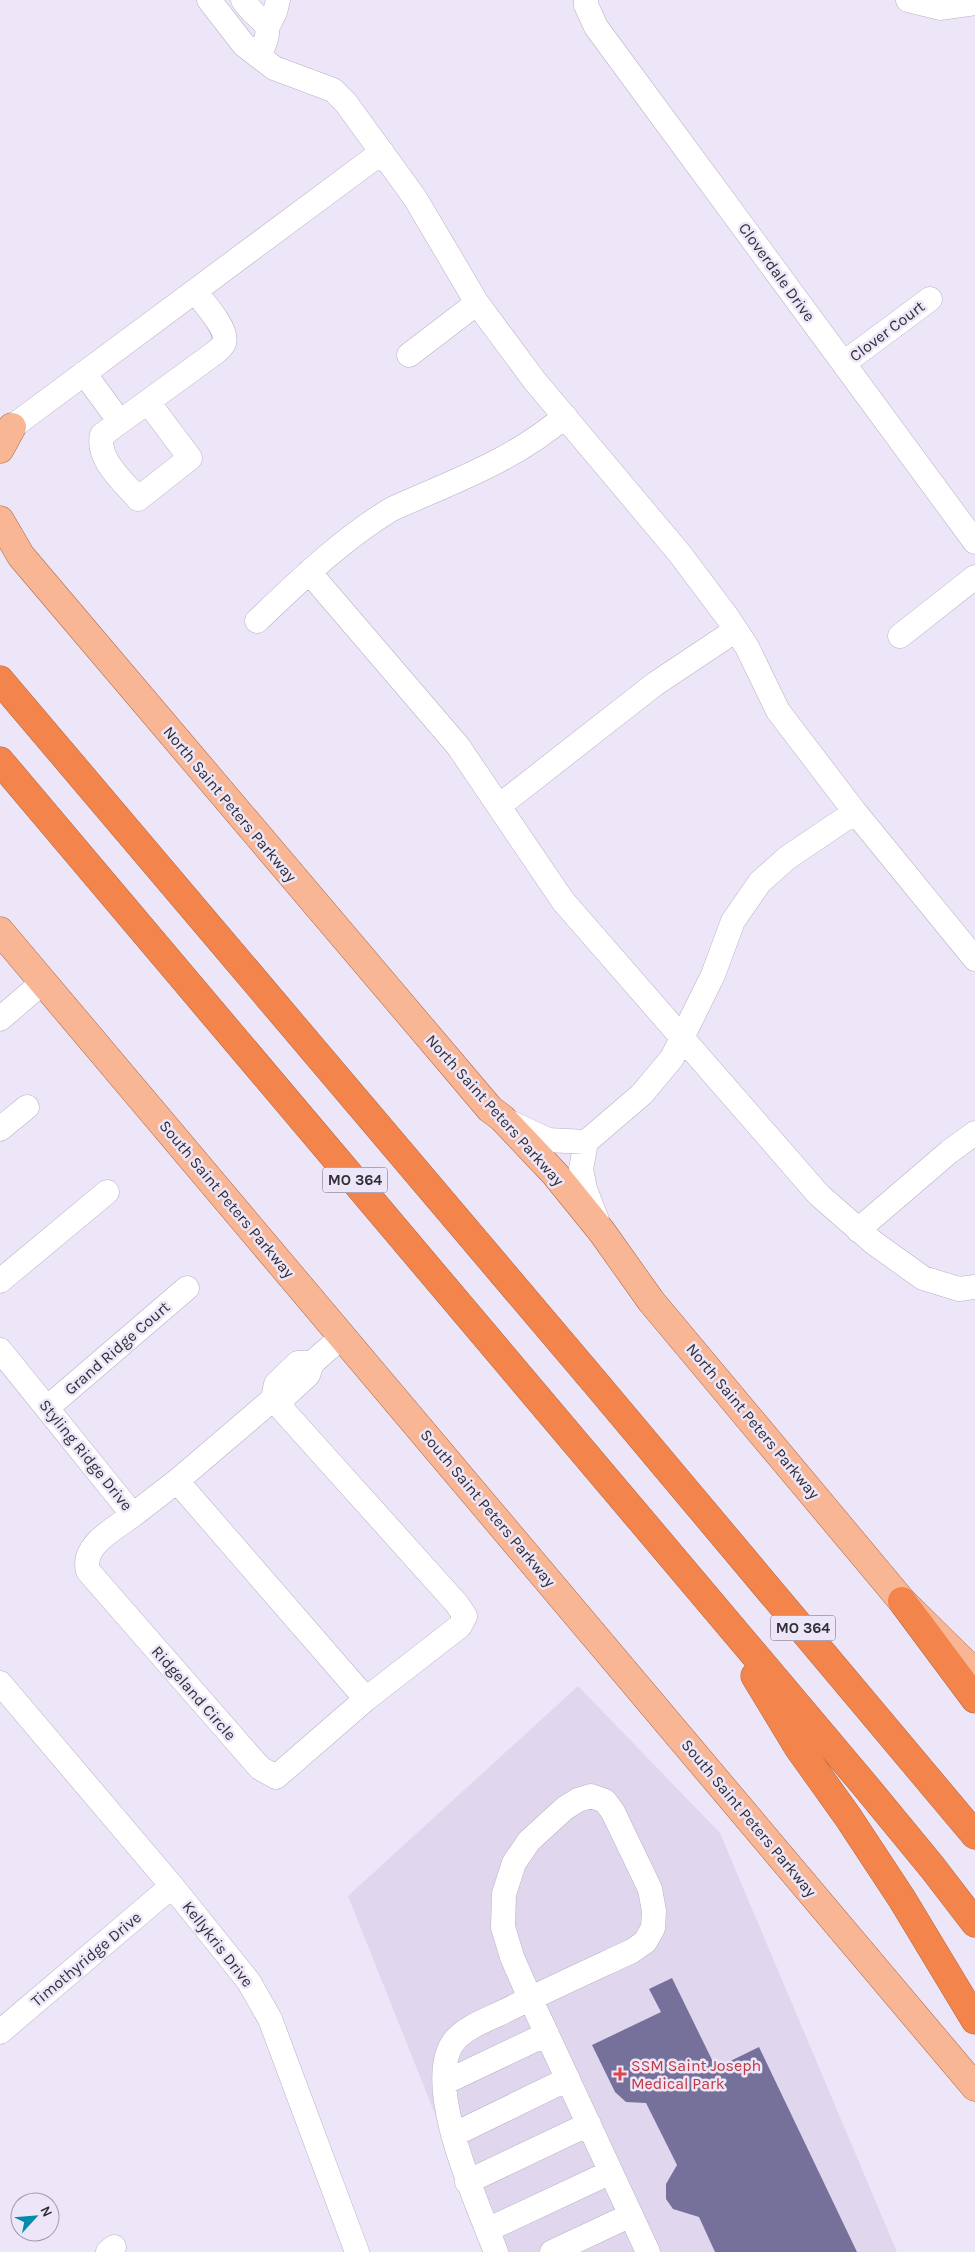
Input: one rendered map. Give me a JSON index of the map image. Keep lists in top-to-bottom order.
{
  "streets": {
    "highway": ["MO 364"],
    "main road": ["North Saint Peters Parkway", "South Saint Peters Parkway"],
    "street": [
      "Cloverdale Drive",
      "Clover Court",
      "Grand Ridge Court",
      "Styling Ridge Drive",
      "Ridgeland Circle",
      "Kellykris Drive",
      "Timothyridge Drive"
    ]
  },
  "crossings": [
    ["Cloverdale Drive", "Clover Court"],
    ["South Saint Peters Parkway", "Styling Ridge Drive"],
    ["Grand Ridge Court", "Styling Ridge Drive"],
    ["Styling Ridge Drive", "Ridgeland Circle"],
    ["Kellykris Drive", "Timothyridge Drive"]
  ],
  "places": {
    "health": ["SSM Saint Joseph Medical Park"]
  },
  "north": "top right"
}
